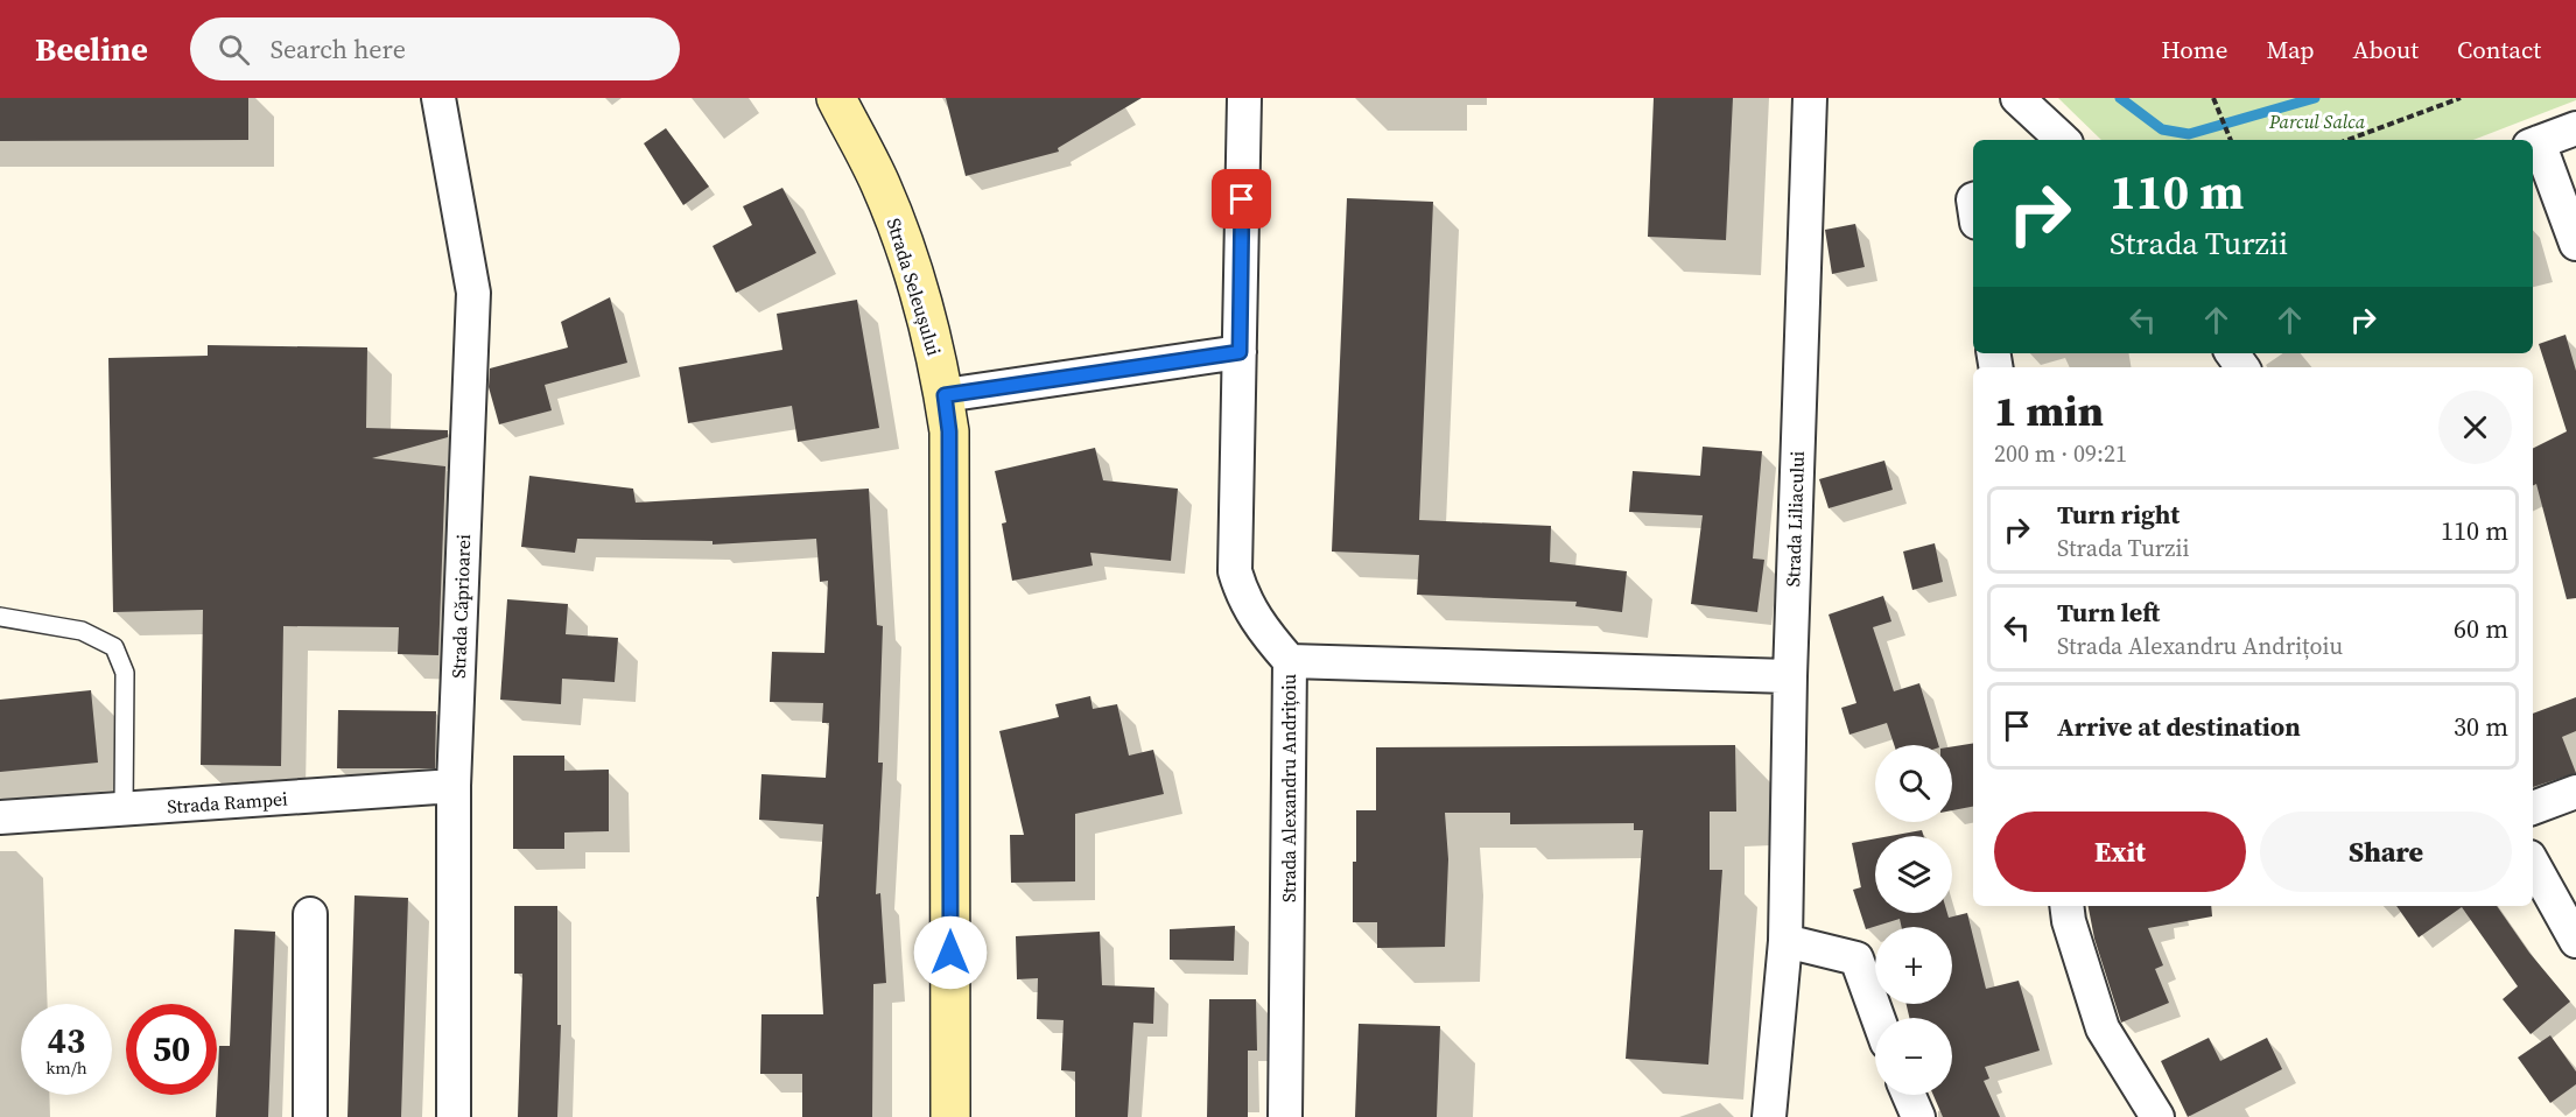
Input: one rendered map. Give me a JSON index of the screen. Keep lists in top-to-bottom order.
{
  "streets": {
    "main road": ["Strada Seleușului"],
    "street": [
      "Strada Liliacului",
      "Strada Căprioarei",
      "Strada Alexandru Andrițoiu",
      "Strada Rampei"
    ]
  },
  "crossings": [
    ["Strada Căprioarei", "Strada Rampei"]
  ],
  "parks": ["Parcul Salca"],
  "page": {
    "header": "Beeline",
    "search": "Search here",
    "nav": [
      "Home",
      "Map",
      "About",
      "Contact"
    ],
    "turn": ["110 m", "Strada Turzii"],
    "heading": ["1 min", "200 m · 09:21"],
    "list": [
      {
        "name": "Turn right",
        "note": "Strada Turzii",
        "value": "110 m"
      },
      {
        "name": "Turn left",
        "note": "Strada Alexandru Andrițoiu",
        "value": "60 m"
      },
      {
        "name": "Arrive at destination",
        "value": "30 m"
      }
    ],
    "map_buttons": ["+", "−"],
    "buttons": ["Exit", "Share"],
    "speed": "43 km/h",
    "limit": "50"
  }
}
